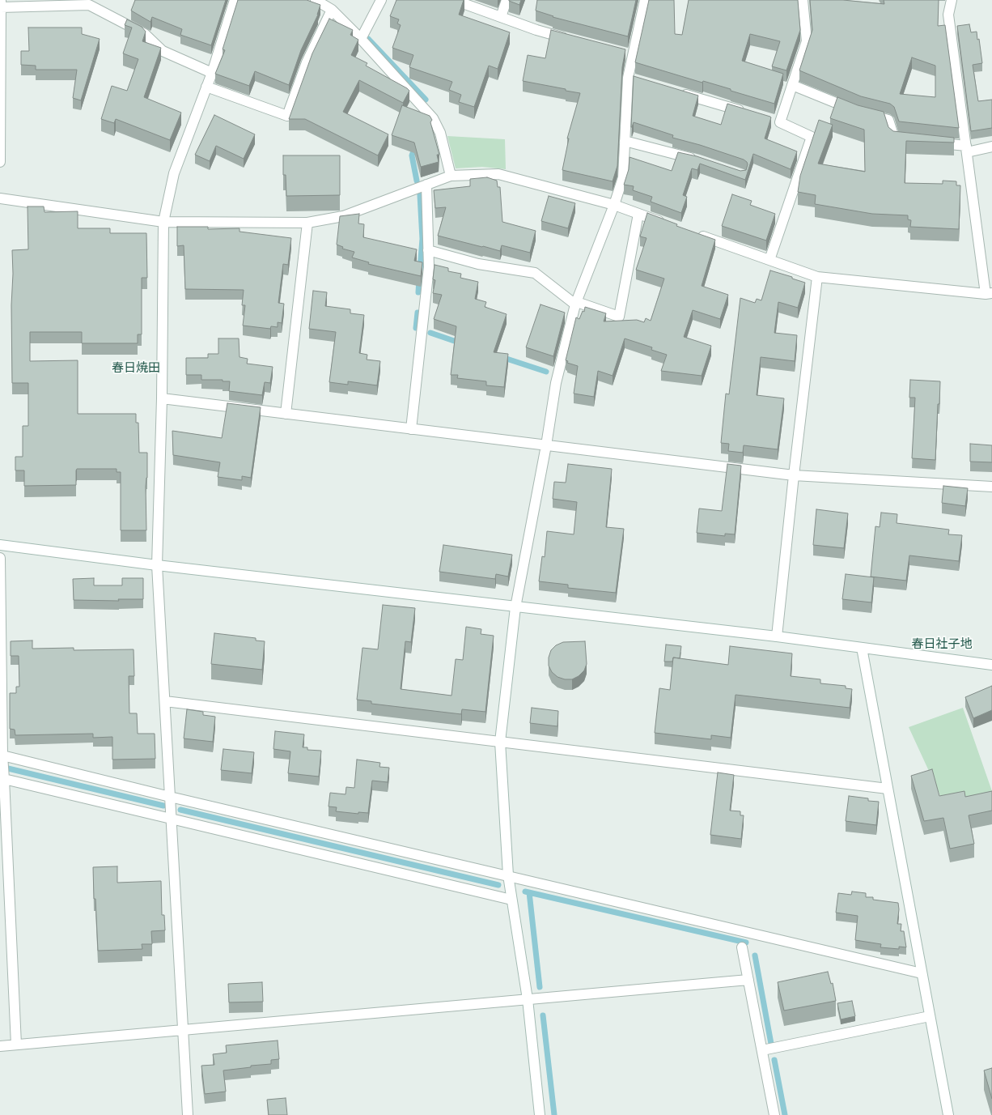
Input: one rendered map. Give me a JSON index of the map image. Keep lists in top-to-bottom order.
{
  "districts": ["春日焼田", "春日社子地"]
}
